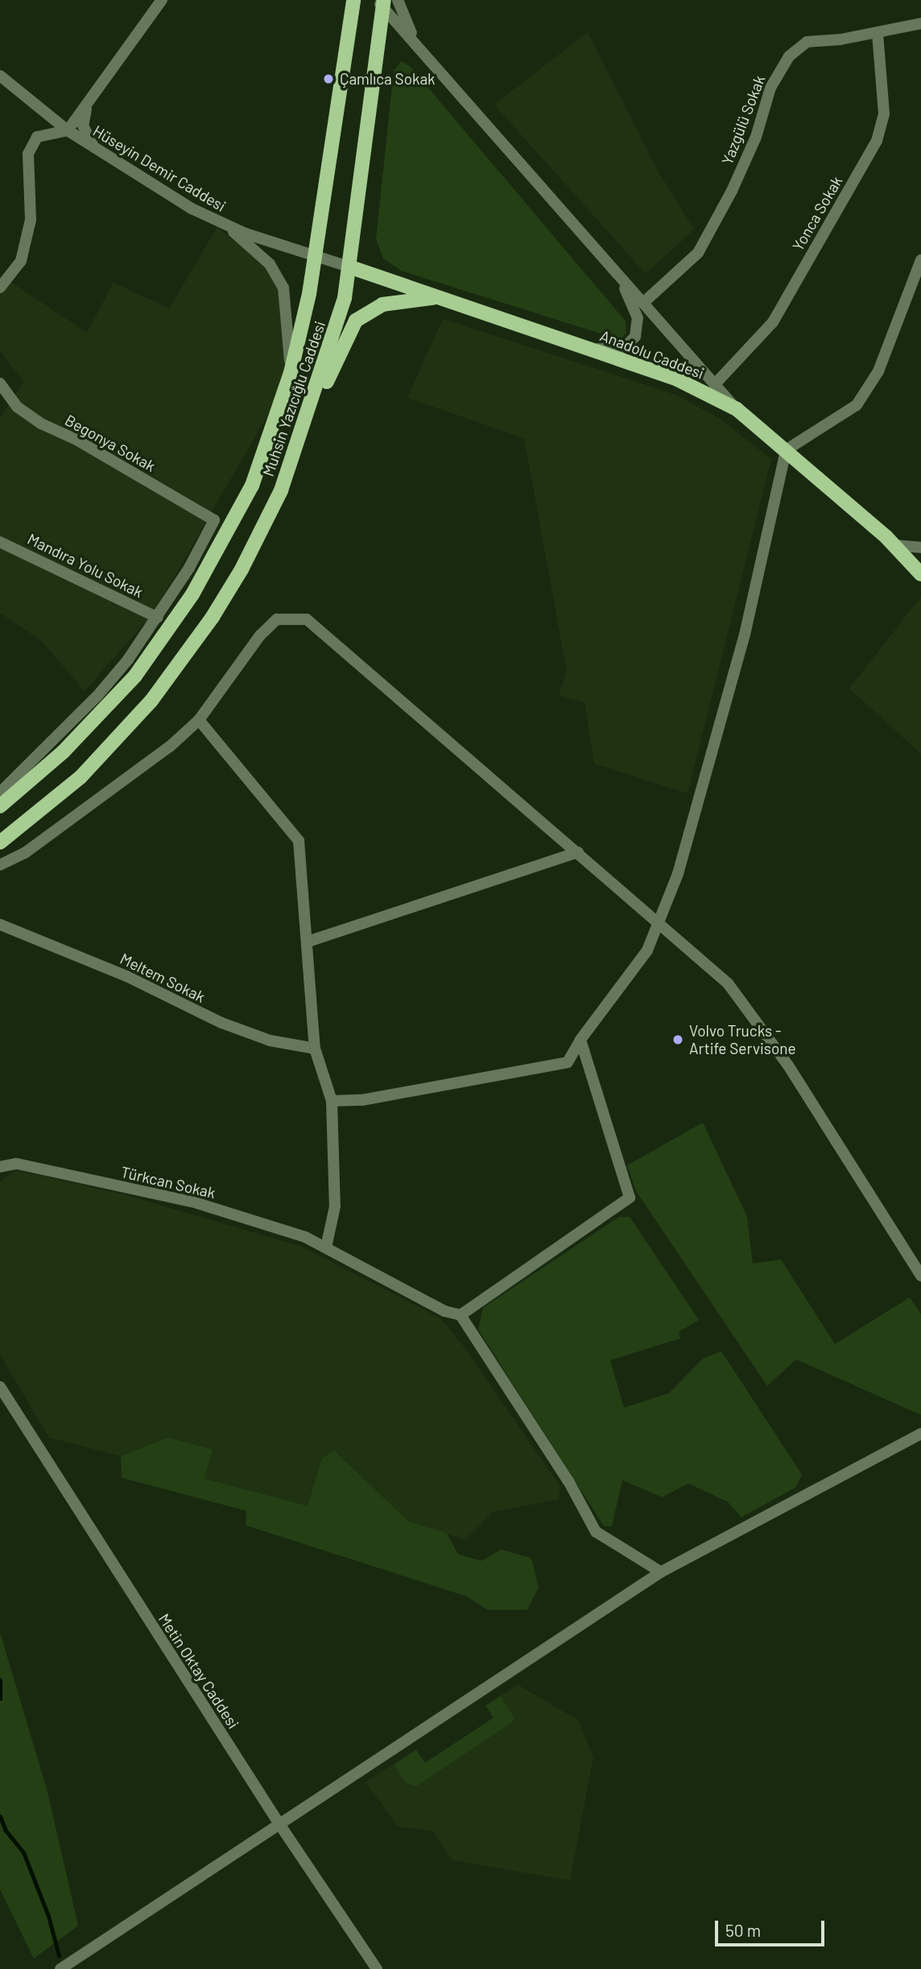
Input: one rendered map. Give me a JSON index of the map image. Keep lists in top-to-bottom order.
{
  "streets": {
    "main road": ["Anadolu Caddesi", "Muhsin Yazıcığlu Caddesi"],
    "street": [
      "Yazgülü Sokak",
      "Hüseyin Demir Caddesi",
      "Yonca Sokak",
      "Begonya Sokak",
      "Mandıra Yolu Sokak",
      "Meltem Sokak",
      "Türkcan Sokak",
      "Metin Oktay Caddesi"
    ]
  },
  "crossings": [
    ["Yazgülü Sokak", "Yonca Sokak"],
    ["Hüseyin Demir Caddesi", "Anadolu Caddesi"],
    ["Hüseyin Demir Caddesi", "Muhsin Yazıcığlu Caddesi"],
    ["Anadolu Caddesi", "Muhsin Yazıcığlu Caddesi"],
    ["Begonya Sokak", "Mandıra Yolu Sokak"]
  ],
  "places": ["Çamlıca Sokak", "Volvo Trucks - Artife Servisone"],
  "scale_bar": "50 m"
}
